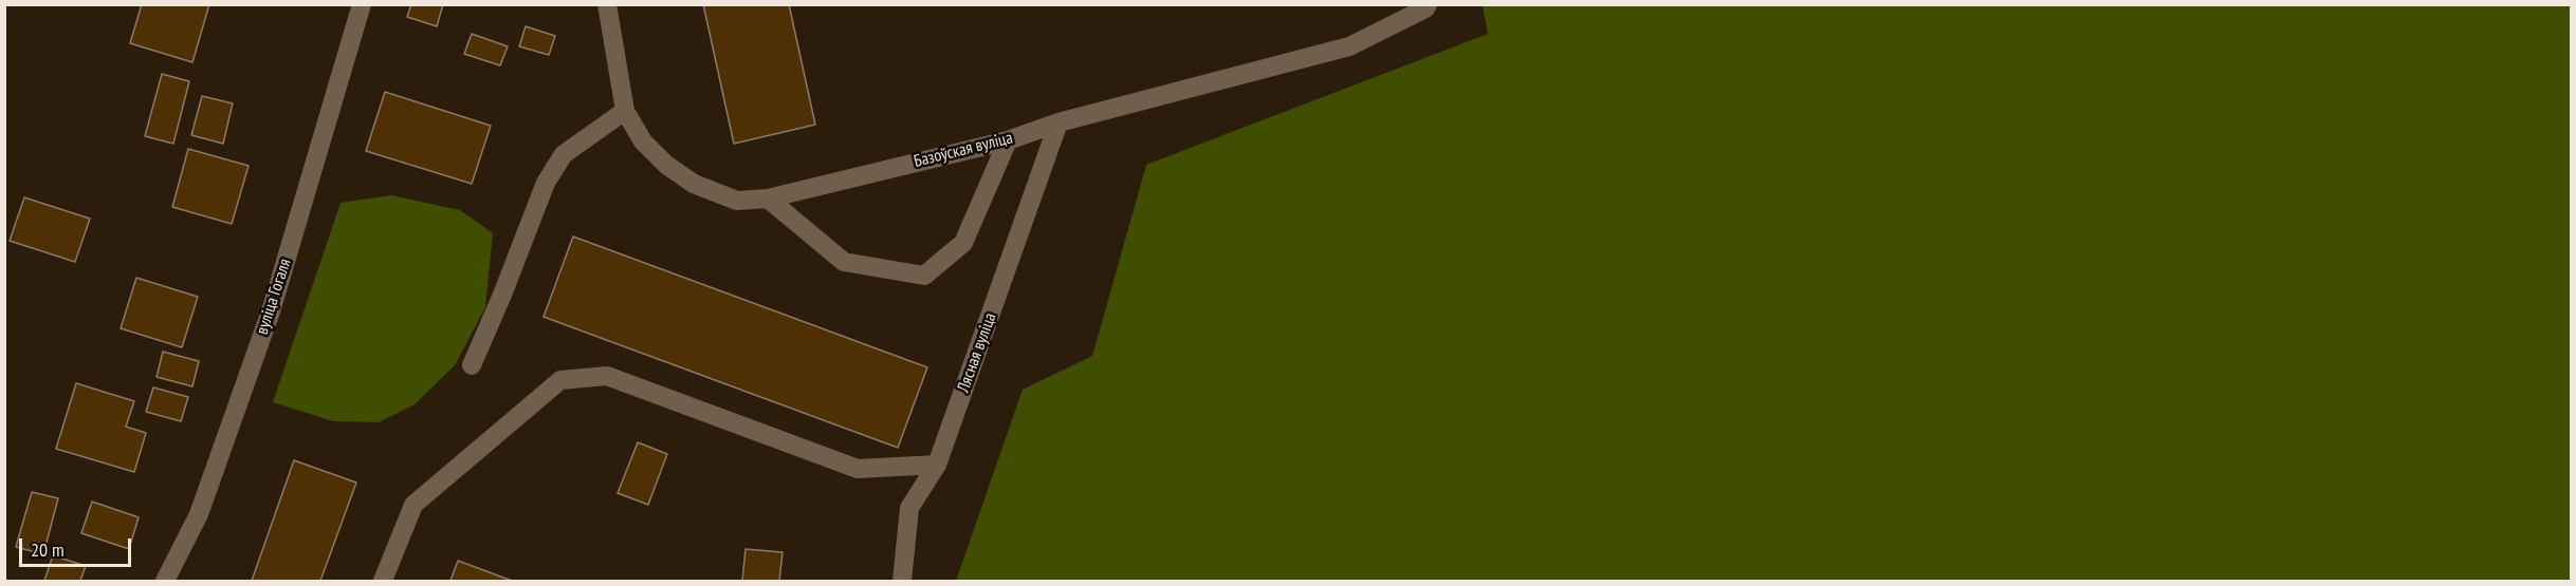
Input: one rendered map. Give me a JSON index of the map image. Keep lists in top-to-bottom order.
{
  "streets": {
    "street": ["Базоўская вуліца", "вуліца Гогаля", "Лясная вуліца"]
  },
  "crossings": [
    ["Базоўская вуліца", "Лясная вуліца"]
  ],
  "scale_bar": "20 m"
}
